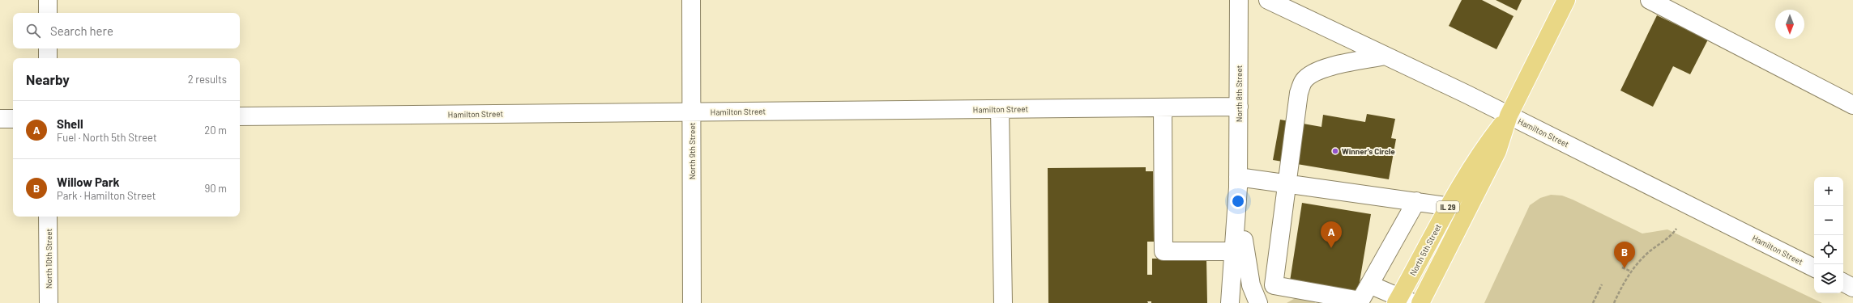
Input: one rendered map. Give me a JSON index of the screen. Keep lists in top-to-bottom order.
{
  "streets": {
    "main road": ["IL 29", "North 5th Street"],
    "street": [
      "North 8th Street",
      "Hamilton Street",
      "North 9th Street",
      "North 10th Street"
    ]
  },
  "crossings": [
    ["North 8th Street", "Hamilton Street"],
    ["Hamilton Street", "North 9th Street"],
    ["Hamilton Street", "North 5th Street"]
  ],
  "places": ["Winner's Circle"],
  "north": "bottom",
  "page": {
    "search": "Search here",
    "heading": ["Nearby", "2 results"],
    "list": [
      {
        "mark": "A",
        "name": "Shell",
        "note": "Fuel · North 5th Street",
        "value": "20 m"
      },
      {
        "mark": "B",
        "name": "Willow Park",
        "note": "Park · Hamilton Street",
        "value": "90 m"
      }
    ],
    "map_buttons": ["+", "−"],
    "pins": ["A", "B"]
  }
}
